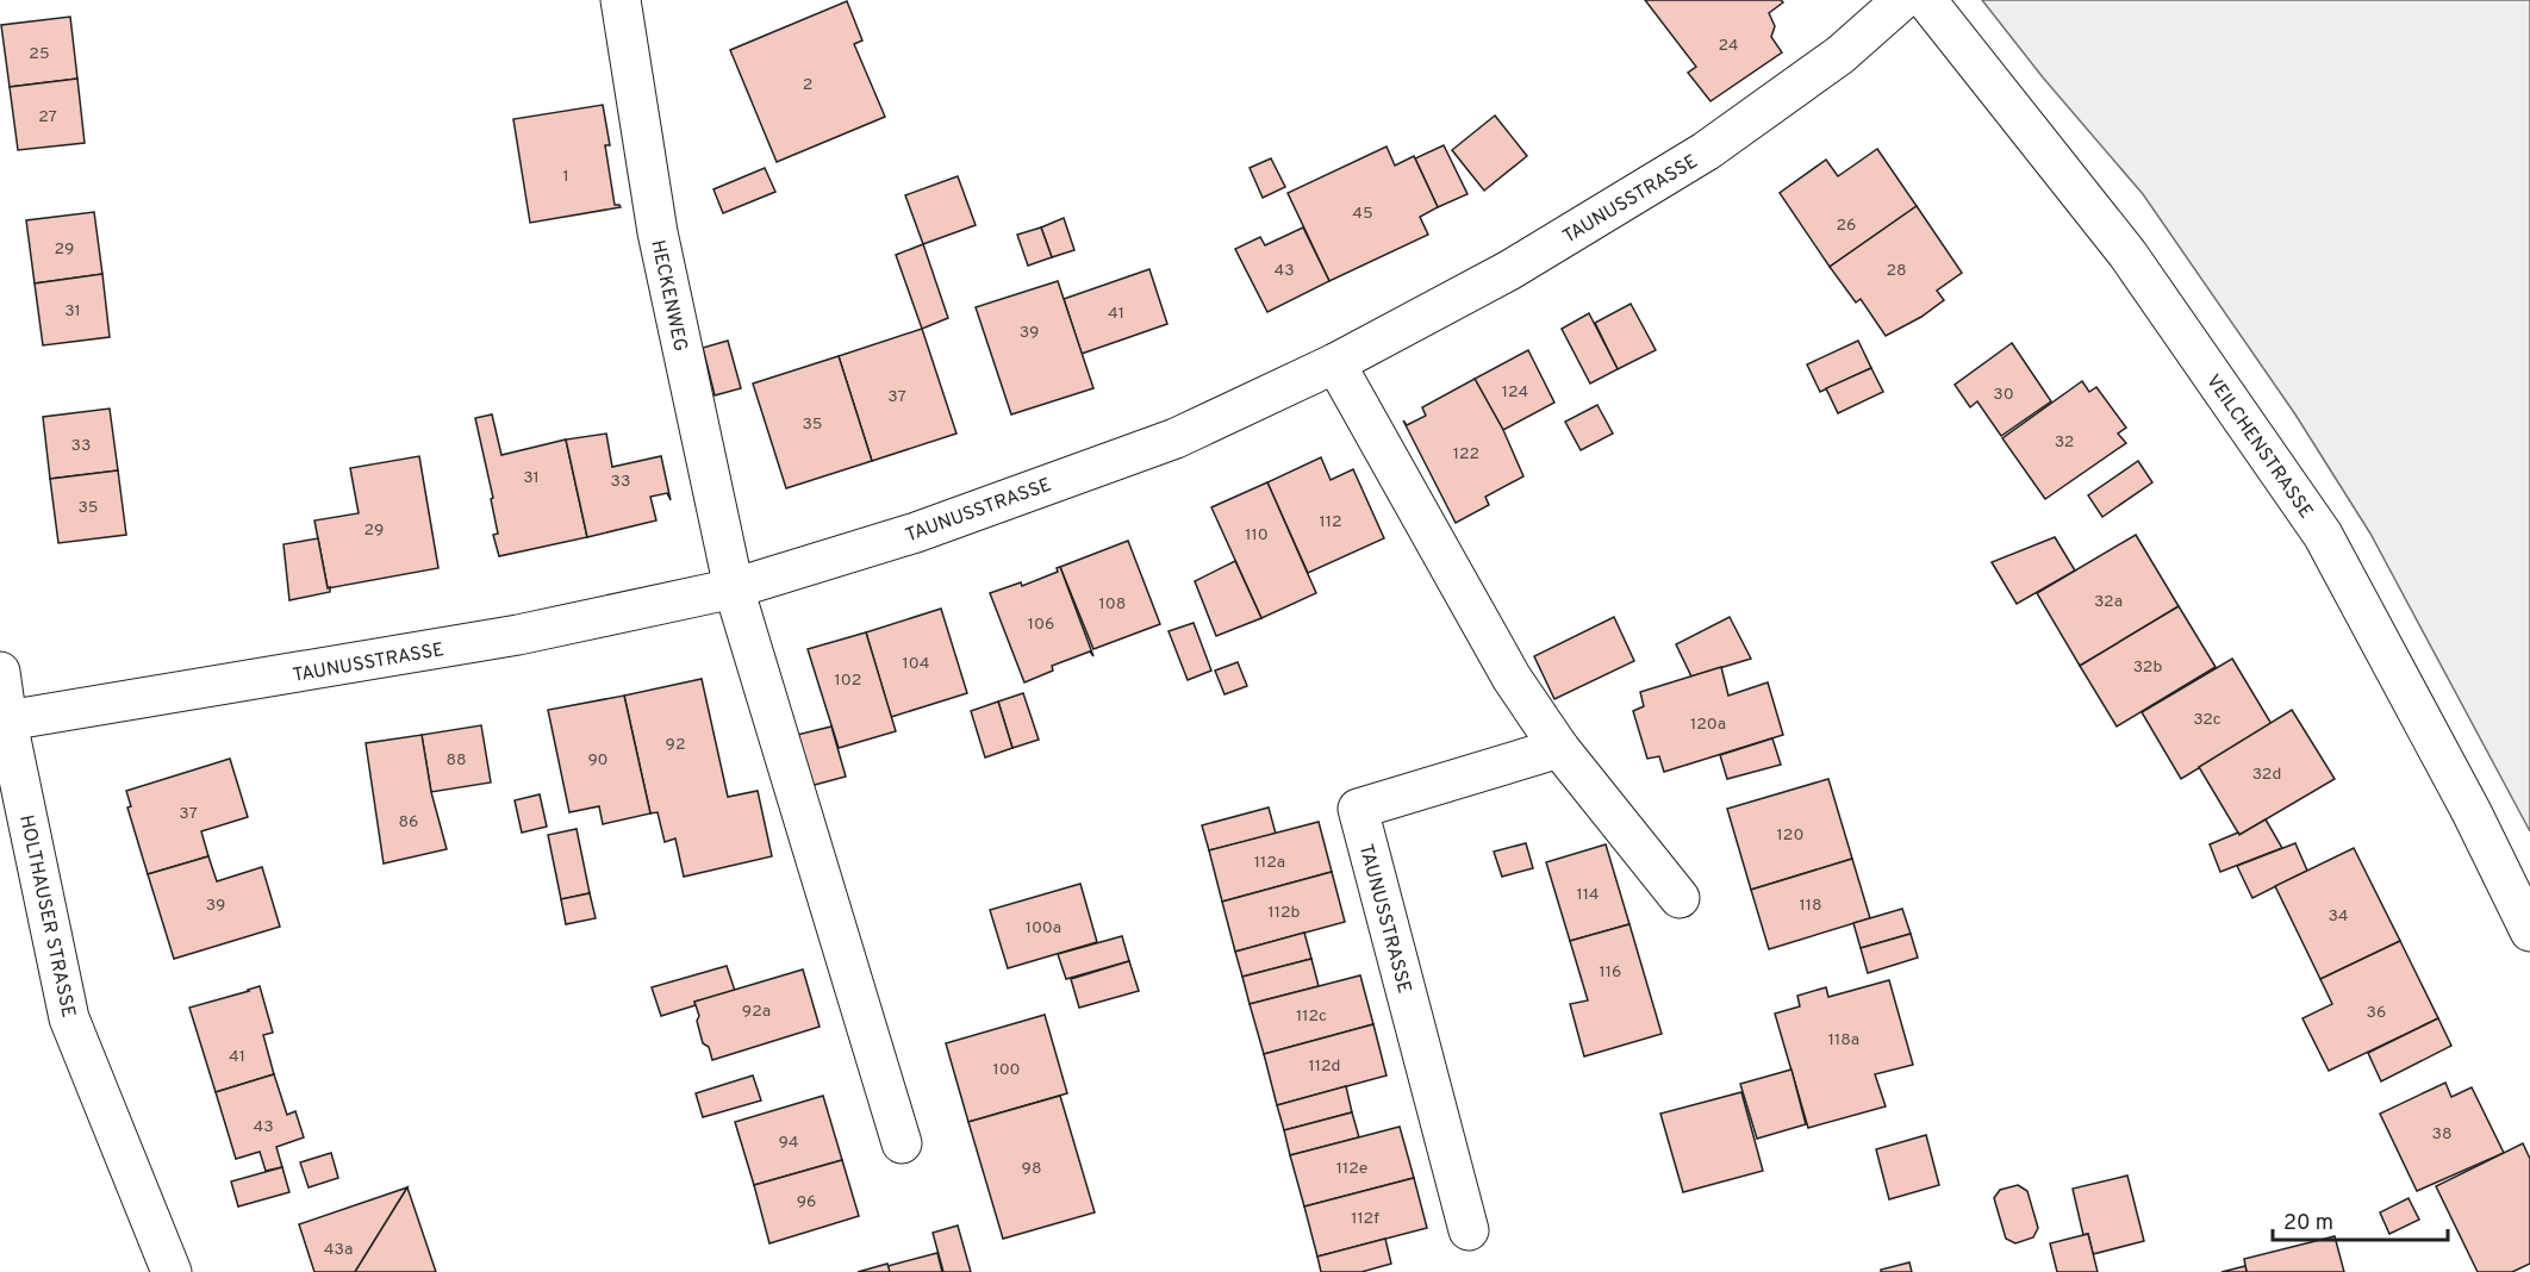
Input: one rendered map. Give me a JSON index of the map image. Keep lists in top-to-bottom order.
{
  "streets": {
    "street": [
      "TAUNUSSTRASSE",
      "HECKENWEG",
      "VEILCHENSTRASSE",
      "HOLTHAUSER STRASSE"
    ]
  },
  "crossings": [
    ["TAUNUSSTRASSE", "HECKENWEG"],
    ["TAUNUSSTRASSE", "HOLTHAUSER STRASSE"]
  ],
  "house_numbers": [
    "24",
    "25",
    "2",
    "27",
    "1",
    "45",
    "26",
    "29",
    "43",
    "28",
    "31",
    "41",
    "39",
    "124",
    "30",
    "37",
    "35",
    "32",
    "33",
    "122",
    "31",
    "33",
    "35",
    "112",
    "29",
    "110",
    "32a",
    "108",
    "106",
    "104",
    "32b",
    "102",
    "32c",
    "120a",
    "92",
    "88",
    "90",
    "32d",
    "37",
    "86",
    "120",
    "112a",
    "114",
    "39",
    "118",
    "112b",
    "34",
    "100a",
    "116",
    "92a",
    "36",
    "112c",
    "118a",
    "41",
    "112d",
    "100",
    "43",
    "38",
    "94",
    "98",
    "112e",
    "96",
    "112f",
    "43a"
  ],
  "scale_bar": "20 m"
}
